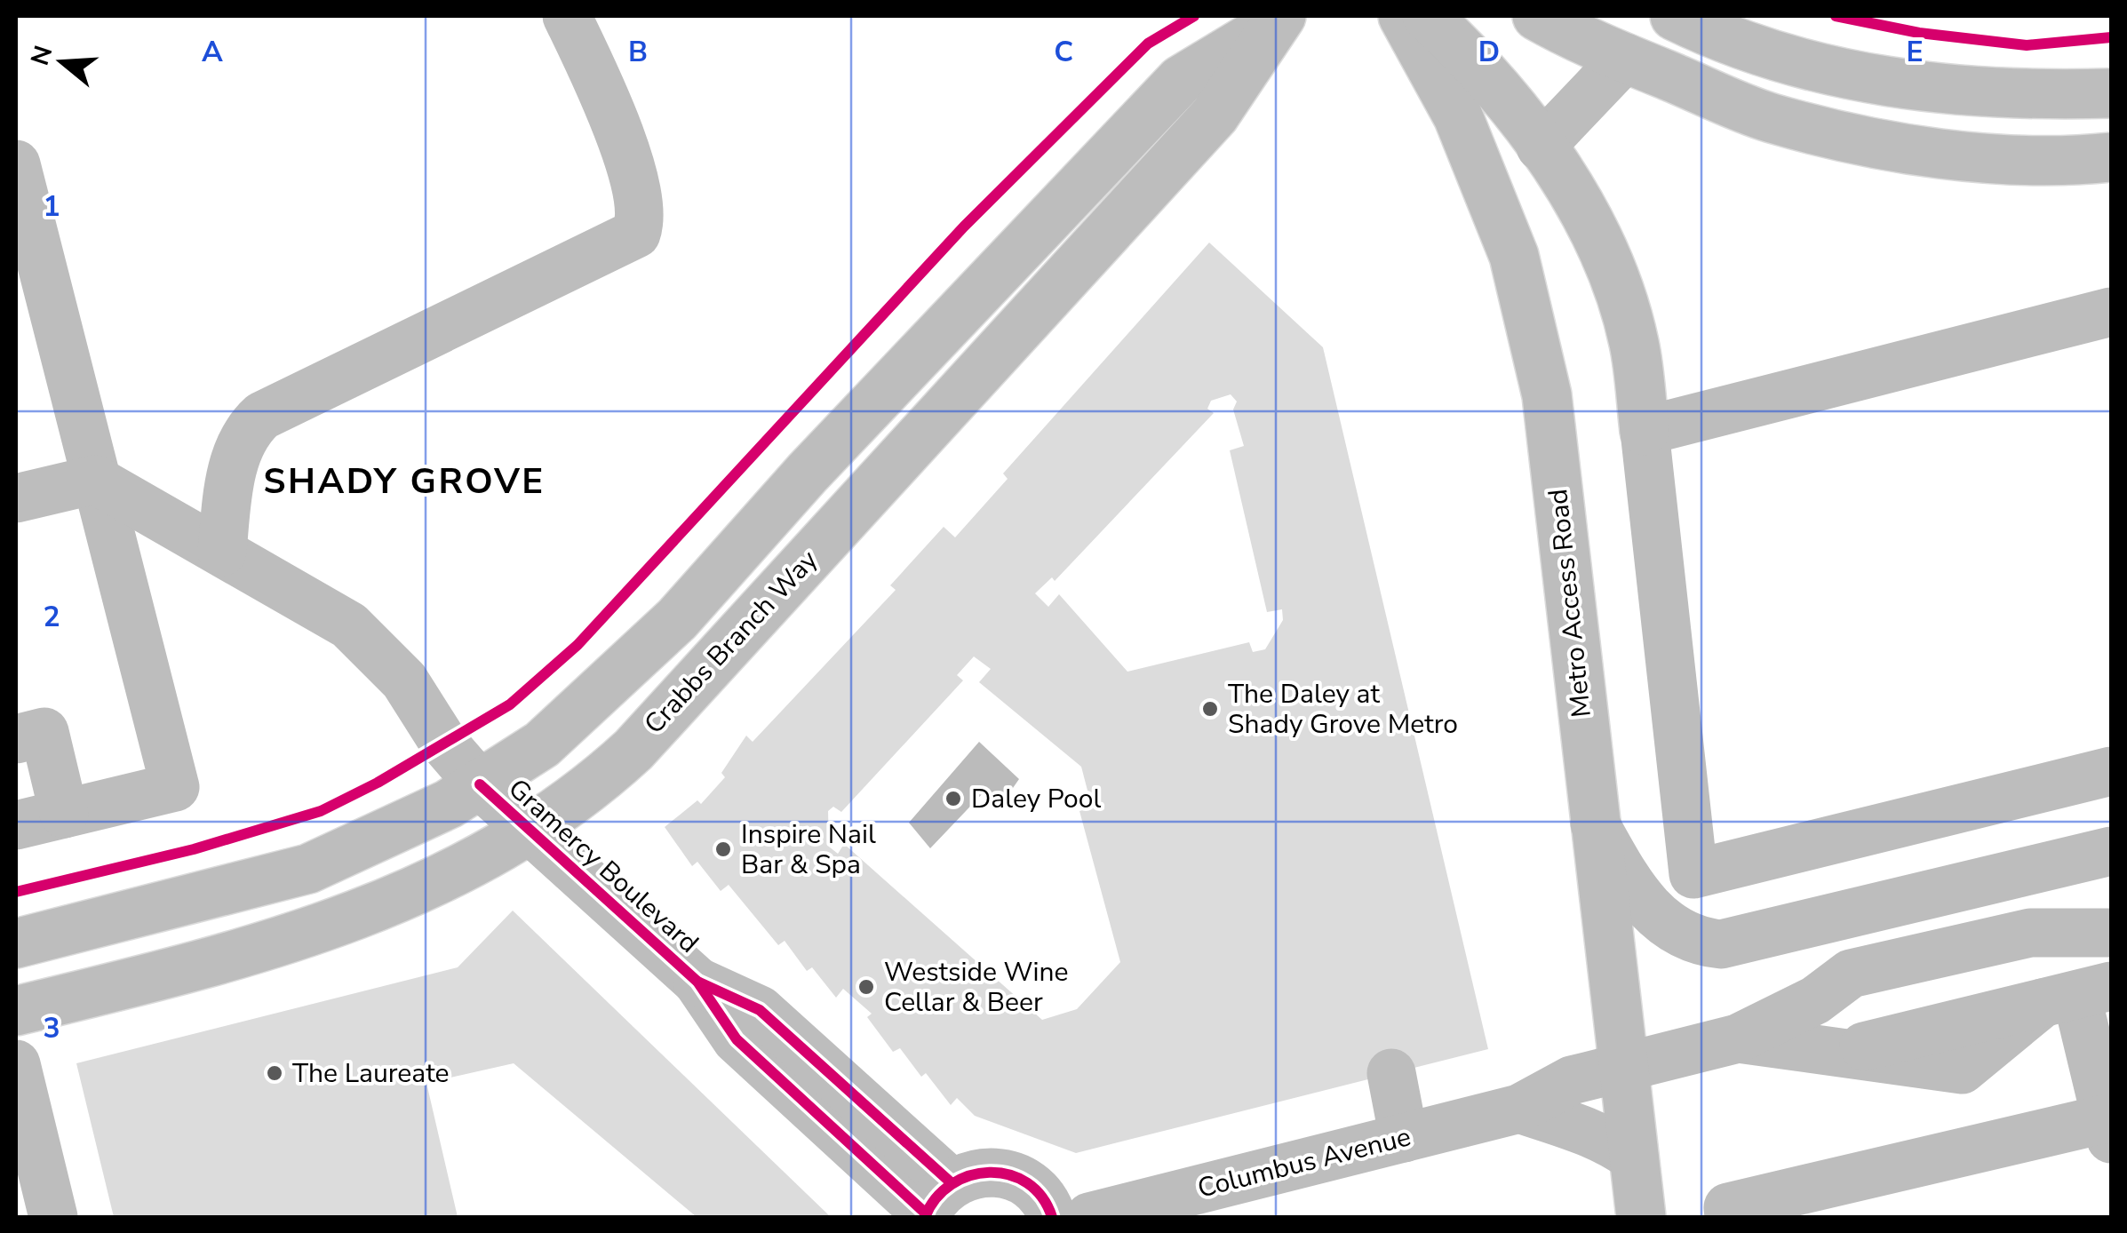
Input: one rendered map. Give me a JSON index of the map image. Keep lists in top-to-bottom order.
{
  "streets": {
    "main road": [
      "Metro Access Road",
      "Crabbs Branch Way",
      "Gramercy Boulevard",
      "Columbus Avenue"
    ]
  },
  "crossings": [
    ["Metro Access Road", "Columbus Avenue"],
    ["Crabbs Branch Way", "Gramercy Boulevard"]
  ],
  "districts": ["SHADY GROVE"],
  "places": [
    "The Daley at Shady Grove Metro",
    "Daley Pool",
    "Inspire Nail Bar & Spa",
    "Westside Wine Cellar & Beer",
    "The Laureate"
  ],
  "north": "left",
  "grid": {
    "columns": [
      "A",
      "B",
      "C",
      "D",
      "E"
    ],
    "rows": ["1", "2", "3"]
  }
}
